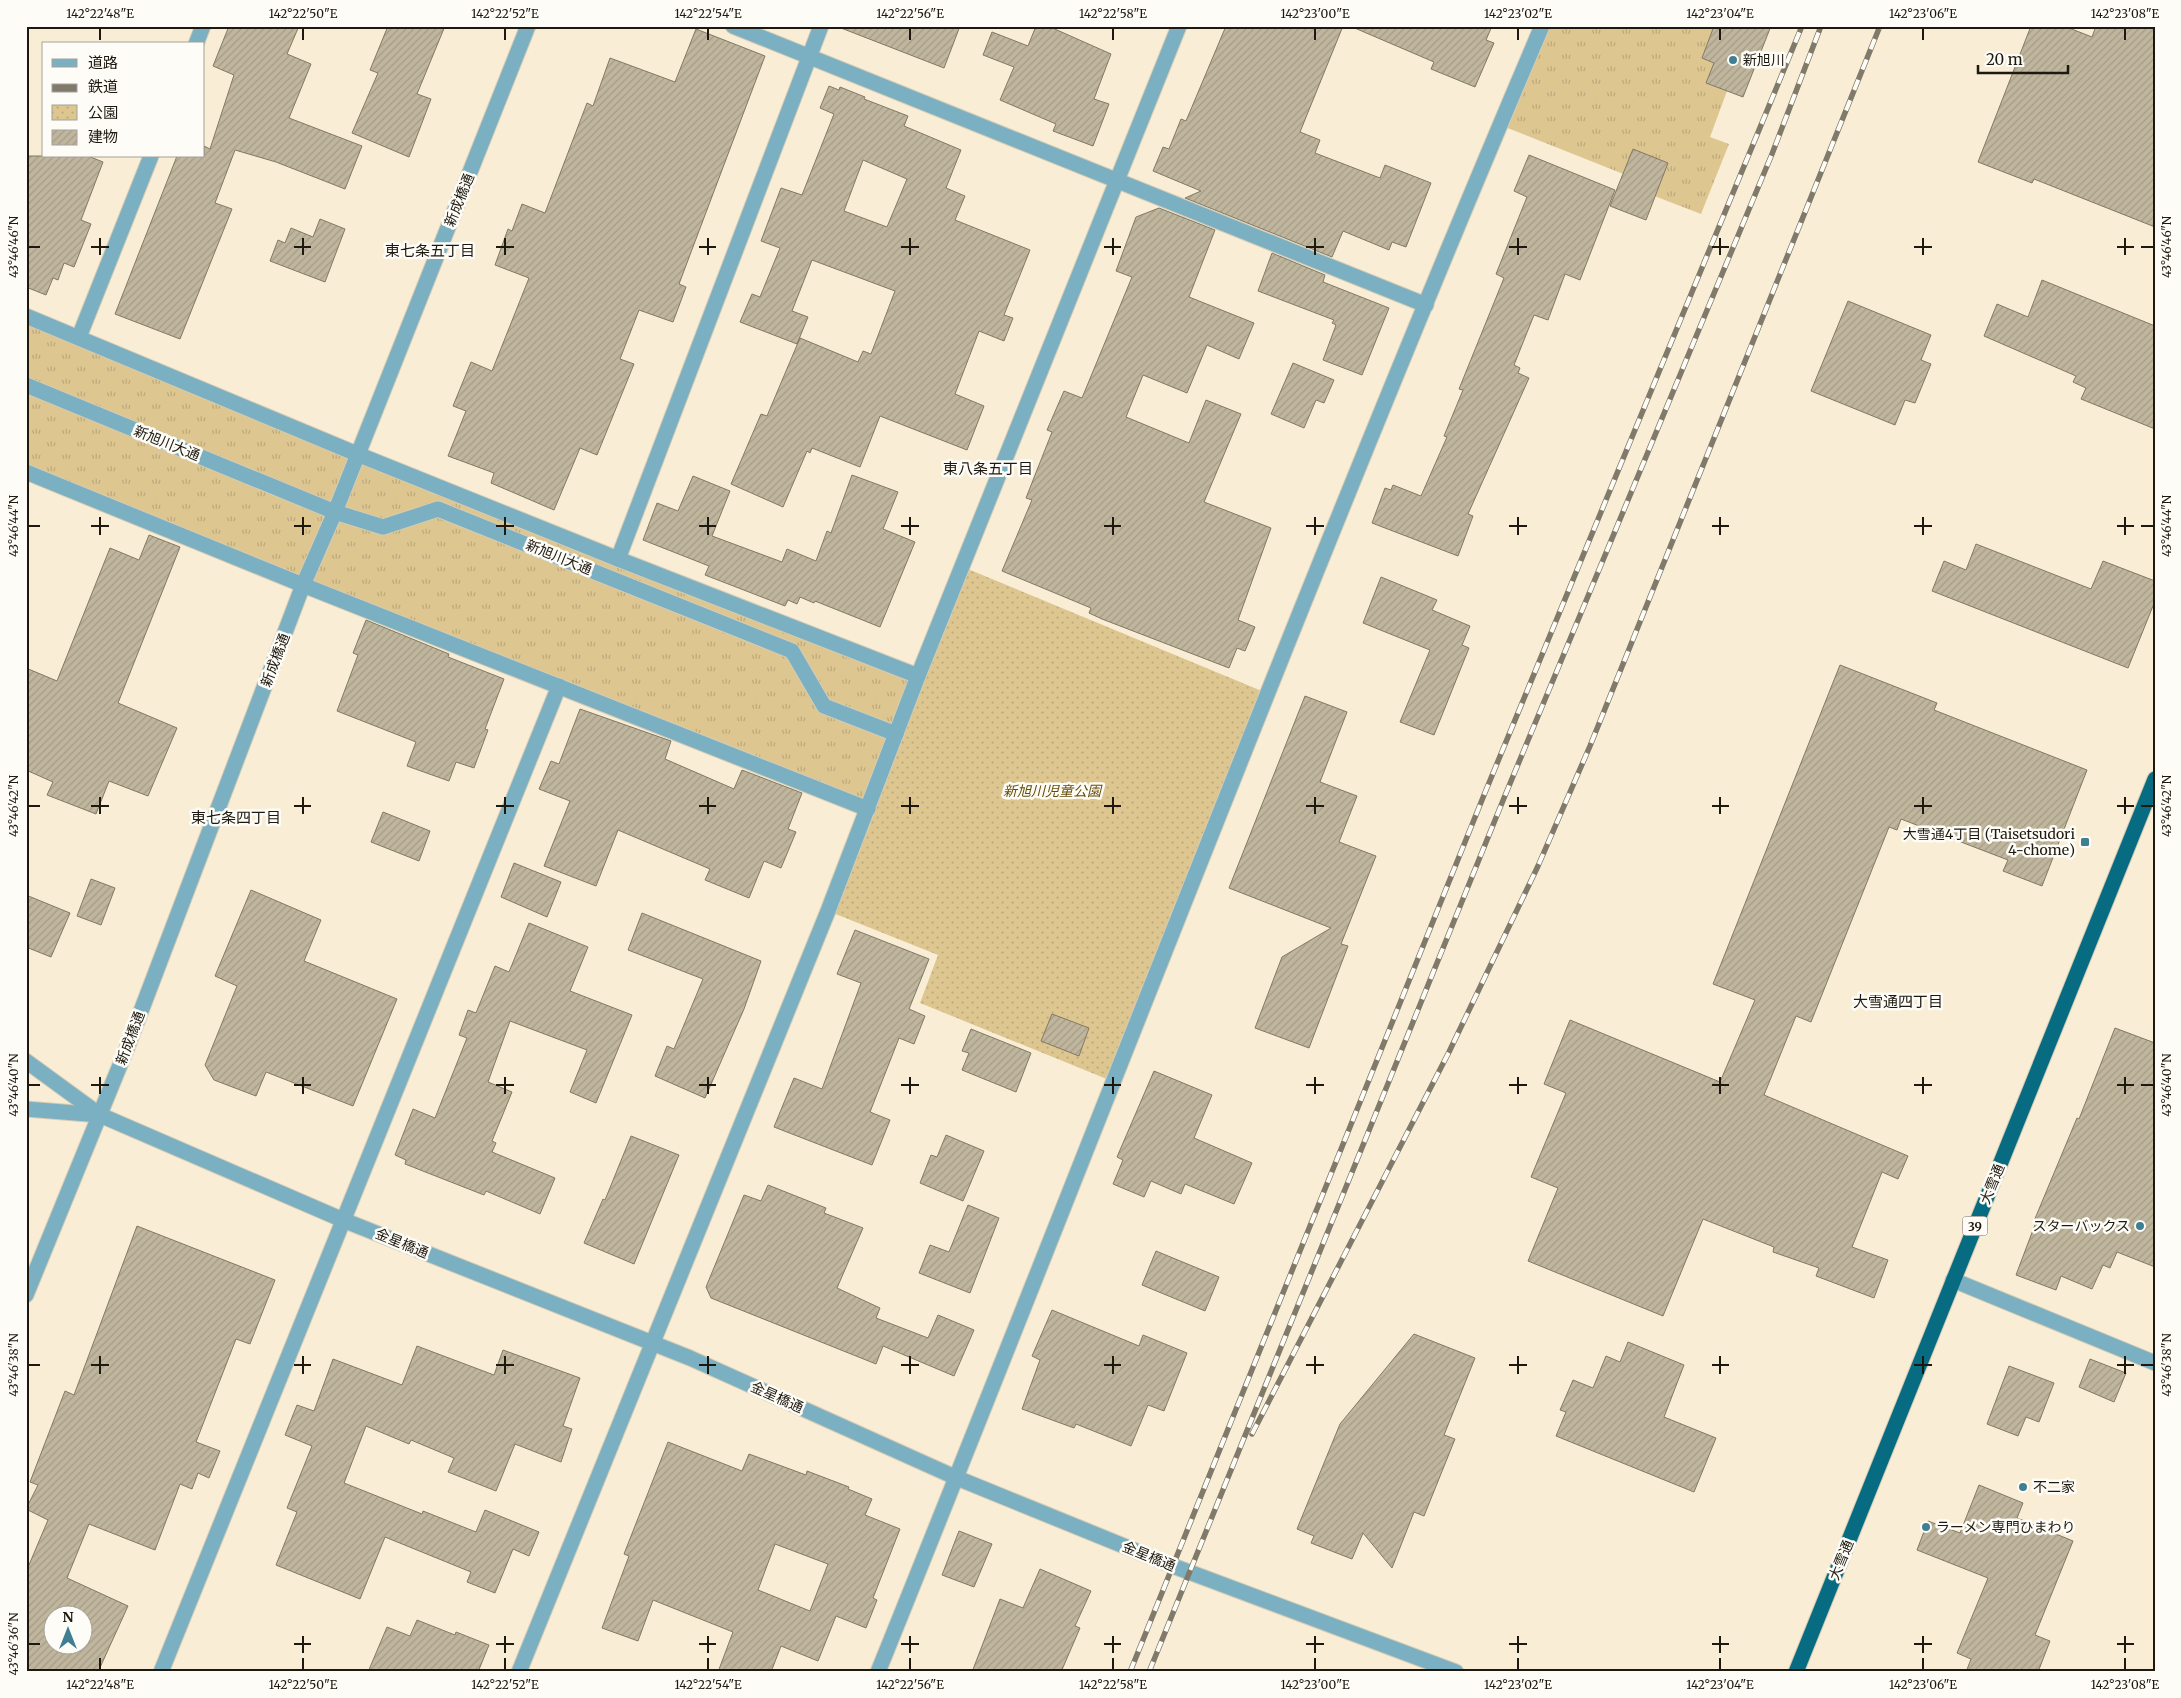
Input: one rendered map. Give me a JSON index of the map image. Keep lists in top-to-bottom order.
{
  "streets": {
    "highway": ["大雪通", "39"],
    "street": ["新成橋通", "新旭川大通", "金星橋通"]
  },
  "crossings": [
    ["新成橋通", "新旭川大通"],
    ["新成橋通", "金星橋通"]
  ],
  "districts": [
    "東七条五丁目",
    "東八条五丁目",
    "東七条四丁目",
    "大雪通四丁目"
  ],
  "parks": ["新旭川児童公園"],
  "places": {
    "other": [
      "新旭川",
      "スターバックス",
      "不二家",
      "ラーメン専門ひまわり"
    ],
    "transit": ["大雪通4丁目 (Taisetsudori 4-chome)"]
  },
  "legend": [
    "道路",
    "鉄道",
    "公園",
    "建物"
  ],
  "scale_bar": "20 m",
  "north": "top",
  "coordinates": [
    "142°22'48\"E",
    "142°22'50\"E",
    "142°22'52\"E",
    "142°22'54\"E",
    "142°22'56\"E",
    "142°22'58\"E",
    "142°23'00\"E",
    "142°23'02\"E",
    "142°23'04\"E",
    "142°23'06\"E",
    "142°23'08\"E",
    "43°46'46\"N",
    "43°46'44\"N",
    "43°46'42\"N",
    "43°46'40\"N",
    "43°46'38\"N",
    "43°46'36\"N"
  ]
}
